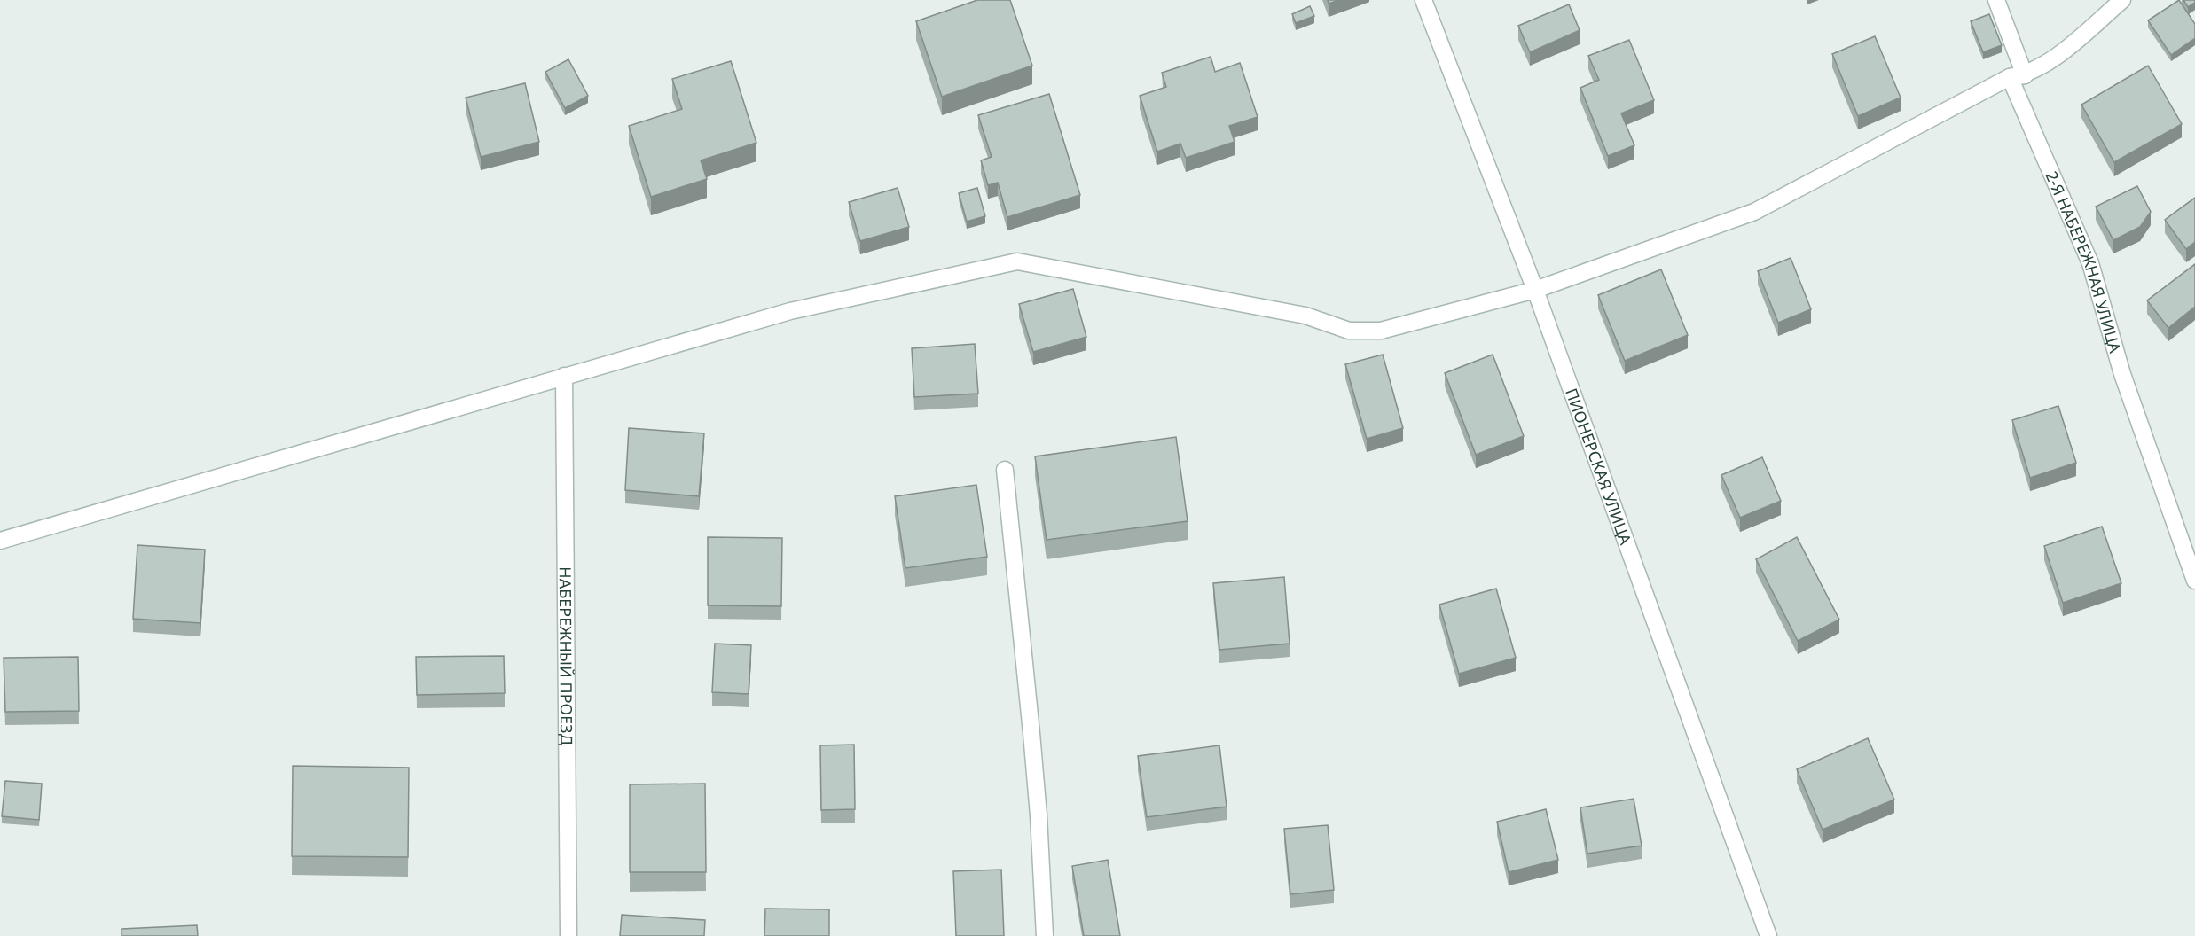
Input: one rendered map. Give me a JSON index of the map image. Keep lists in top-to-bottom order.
{
  "streets": {
    "street": ["2-Я НАБЕРЕЖНАЯ УЛИЦА", "ПИОНЕРСКАЯ УЛИЦА", "НАБЕРЕЖНЫЙ ПРОЕЗД"]
  }
}
